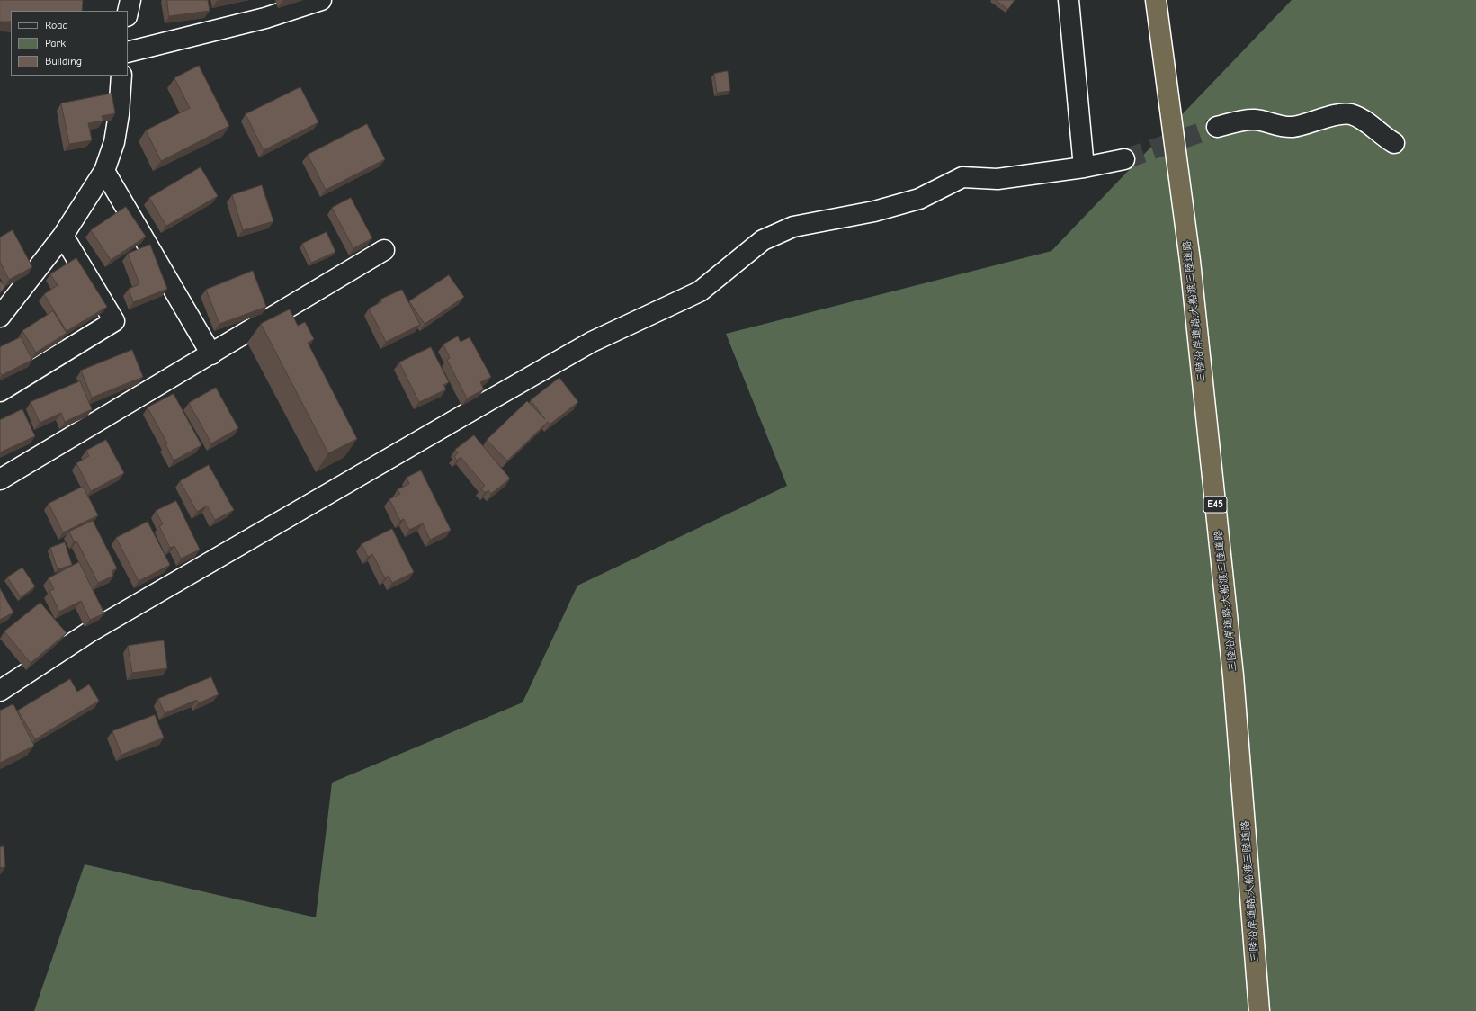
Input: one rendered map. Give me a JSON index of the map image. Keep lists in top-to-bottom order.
{
  "streets": {
    "highway": ["三陸沿岸道路;大船渡三陸道路", "E45"]
  },
  "legend": ["Road", "Park", "Building"]
}
